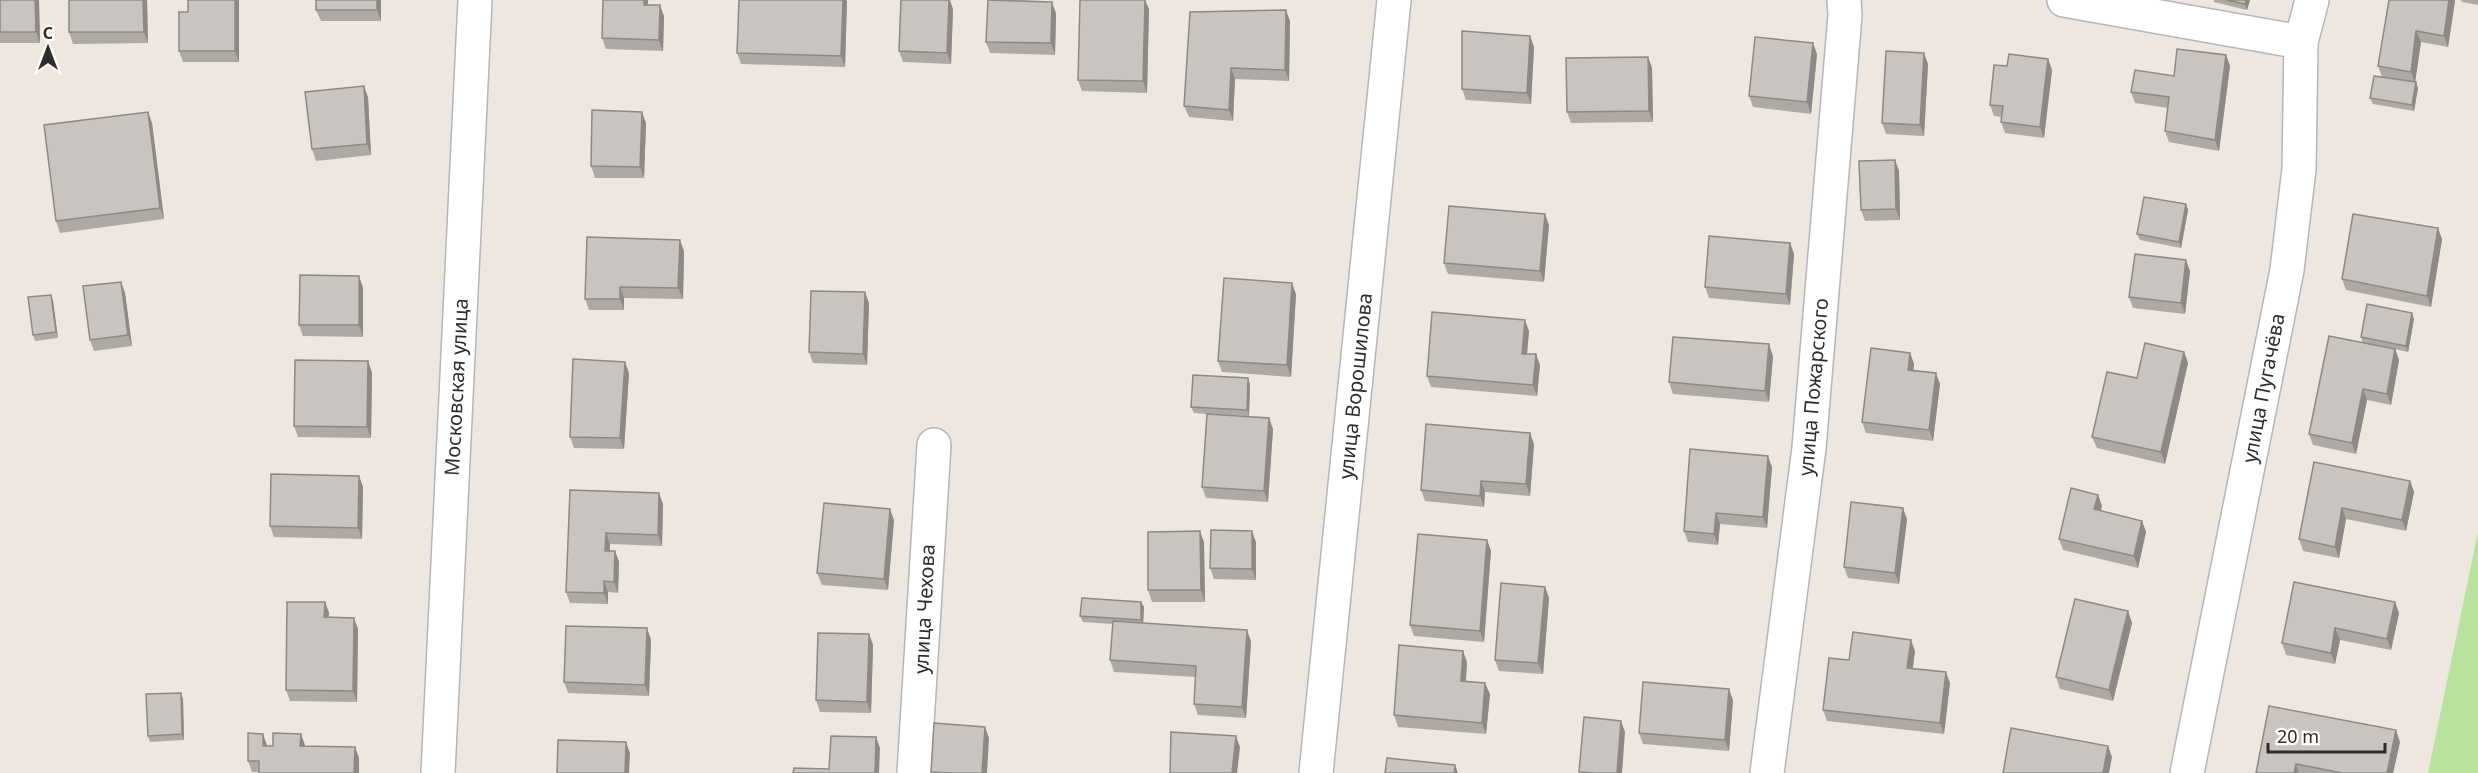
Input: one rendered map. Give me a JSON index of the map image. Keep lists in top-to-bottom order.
{
  "streets": {
    "street": [
      "улица Ворошилова",
      "Московская улица",
      "улица Пожарского",
      "улица Пугачёва",
      "улица Чехова"
    ]
  },
  "scale_bar": "20 m",
  "north": "top"
}
